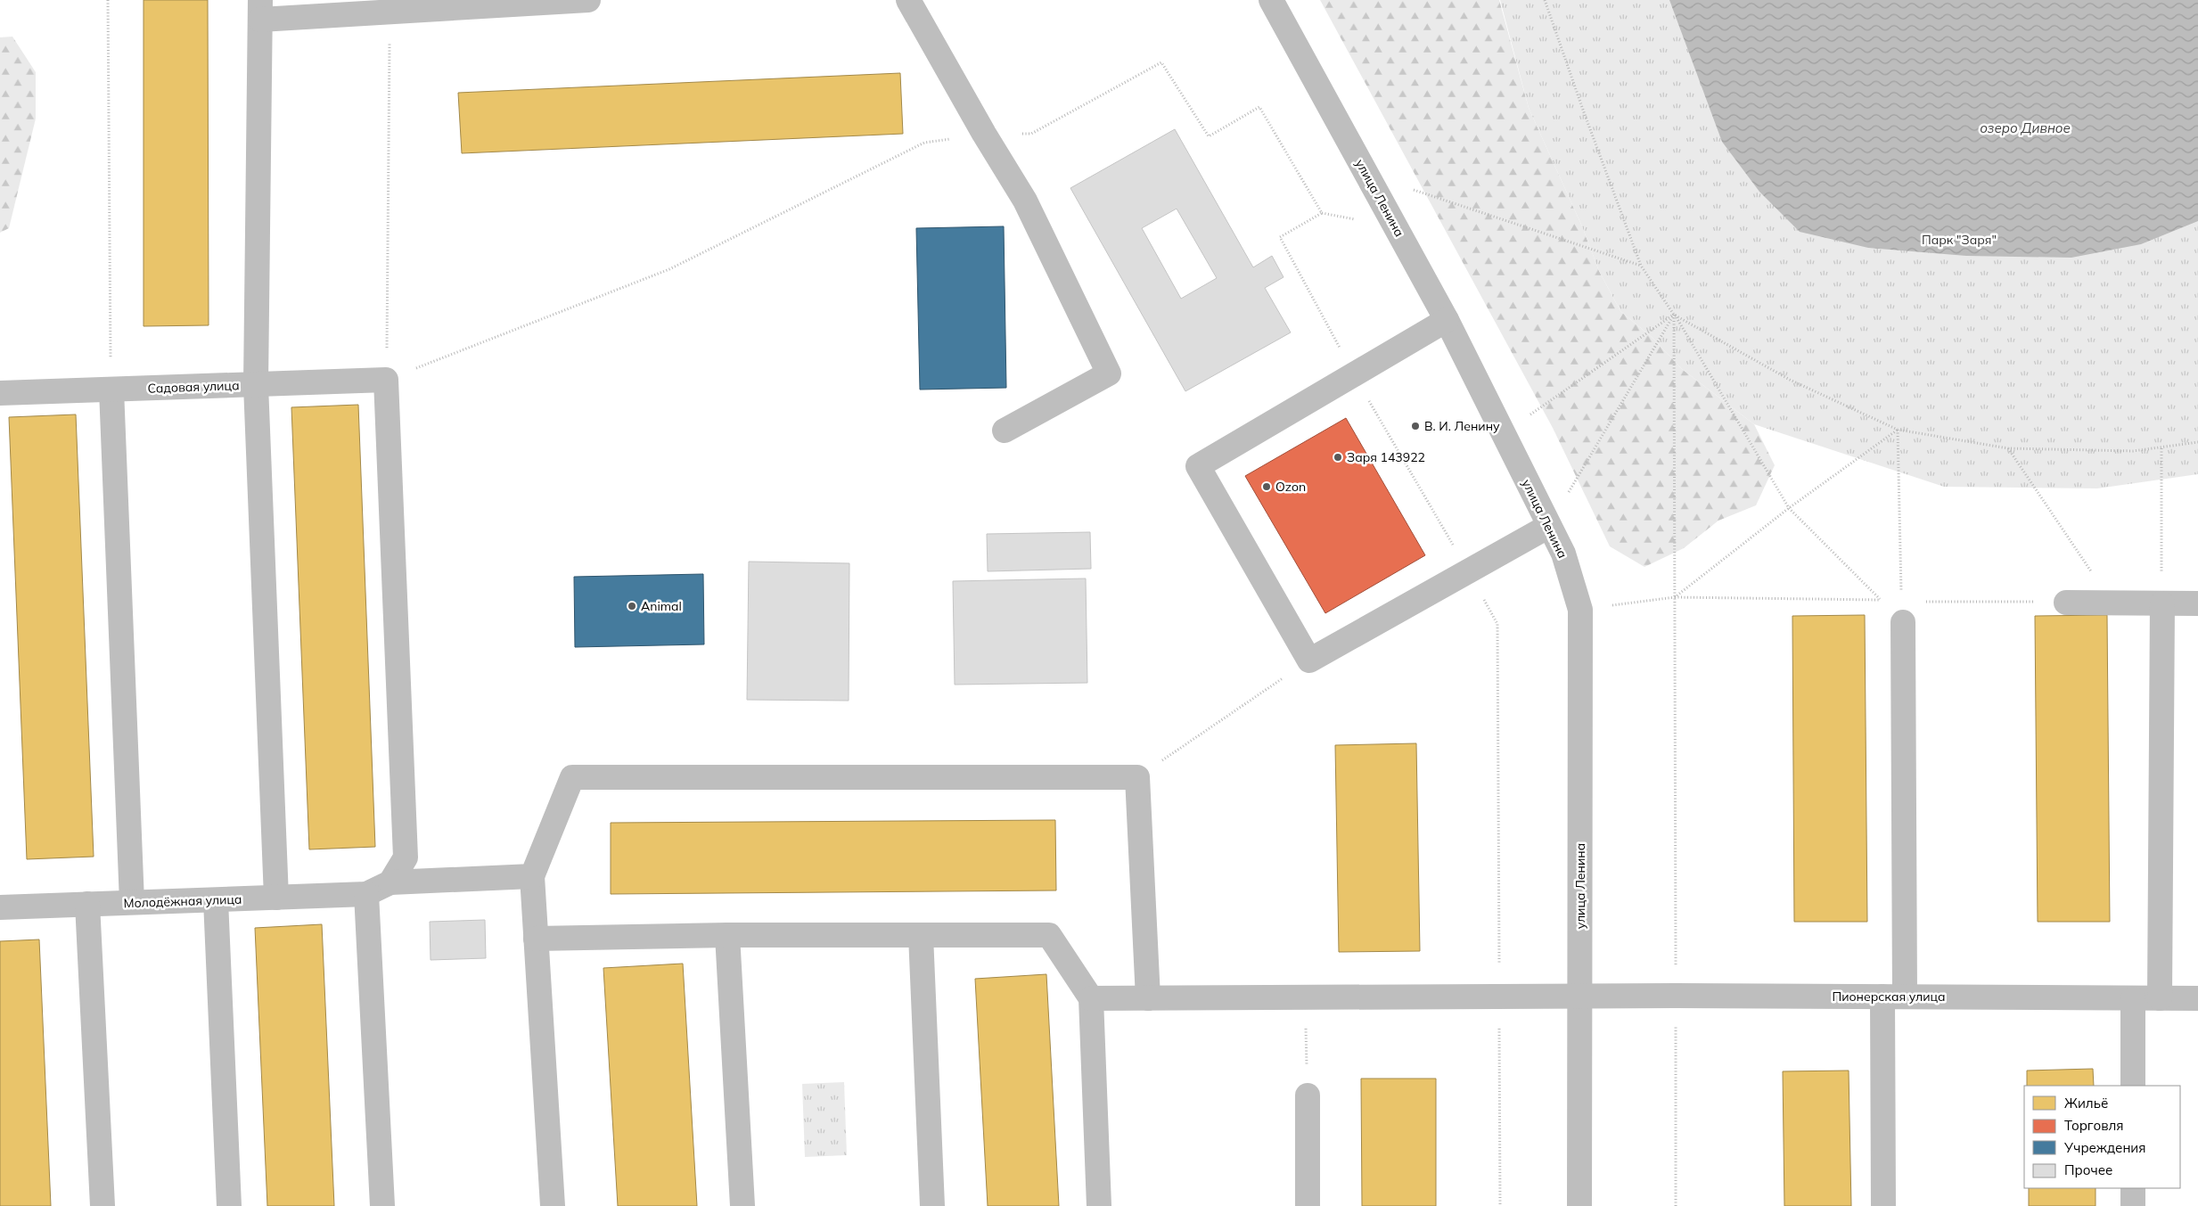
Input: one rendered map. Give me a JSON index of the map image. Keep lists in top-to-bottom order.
{
  "streets": {
    "street": [
      "улица Ленина",
      "Садовая улица",
      "Молодёжная улица",
      "Пионерская улица"
    ]
  },
  "crossings": [
    ["улица Ленина", "Пионерская улица"]
  ],
  "water": ["озеро Дивное"],
  "parks": ["Парк \"Заря\""],
  "places": [
    "В. И. Ленину",
    "Заря 143922",
    "Ozon",
    "Animal"
  ],
  "legend": [
    "Жильё",
    "Торговля",
    "Учреждения",
    "Прочее"
  ]
}
